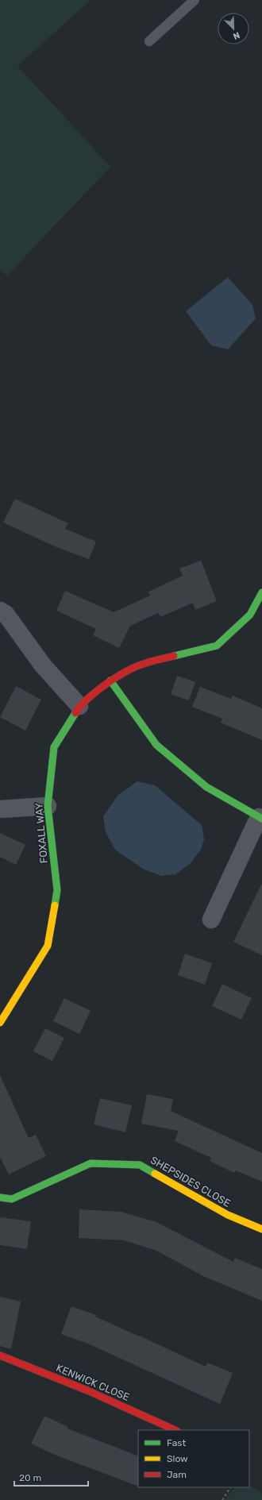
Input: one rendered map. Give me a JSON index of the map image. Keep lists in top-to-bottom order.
{
  "streets": {
    "street": ["FOXALL WAY", "SHEPSIDES CLOSE", "KENWICK CLOSE"]
  },
  "legend": ["Fast", "Slow", "Jam"],
  "scale_bar": "20 m",
  "north": "bottom right"
}
